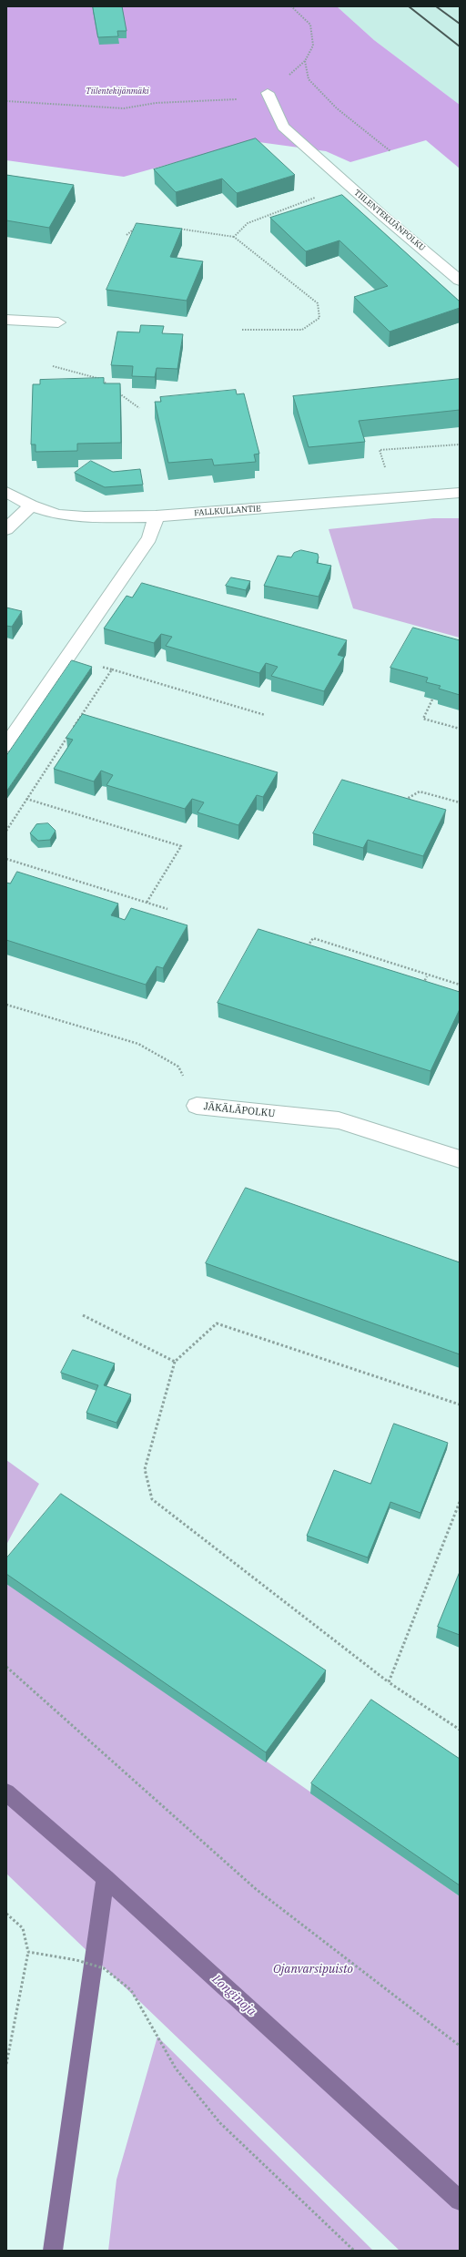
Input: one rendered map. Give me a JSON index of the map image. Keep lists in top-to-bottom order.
{
  "streets": {
    "street": ["TIILENTEKIJÄNPOLKU", "FALLKULLANTIE", "JÄKÄLÄPOLKU"]
  },
  "water": ["Longinoja"],
  "parks": ["Tiilentekijänmäki", "Ojanvarsipuisto"]
}
